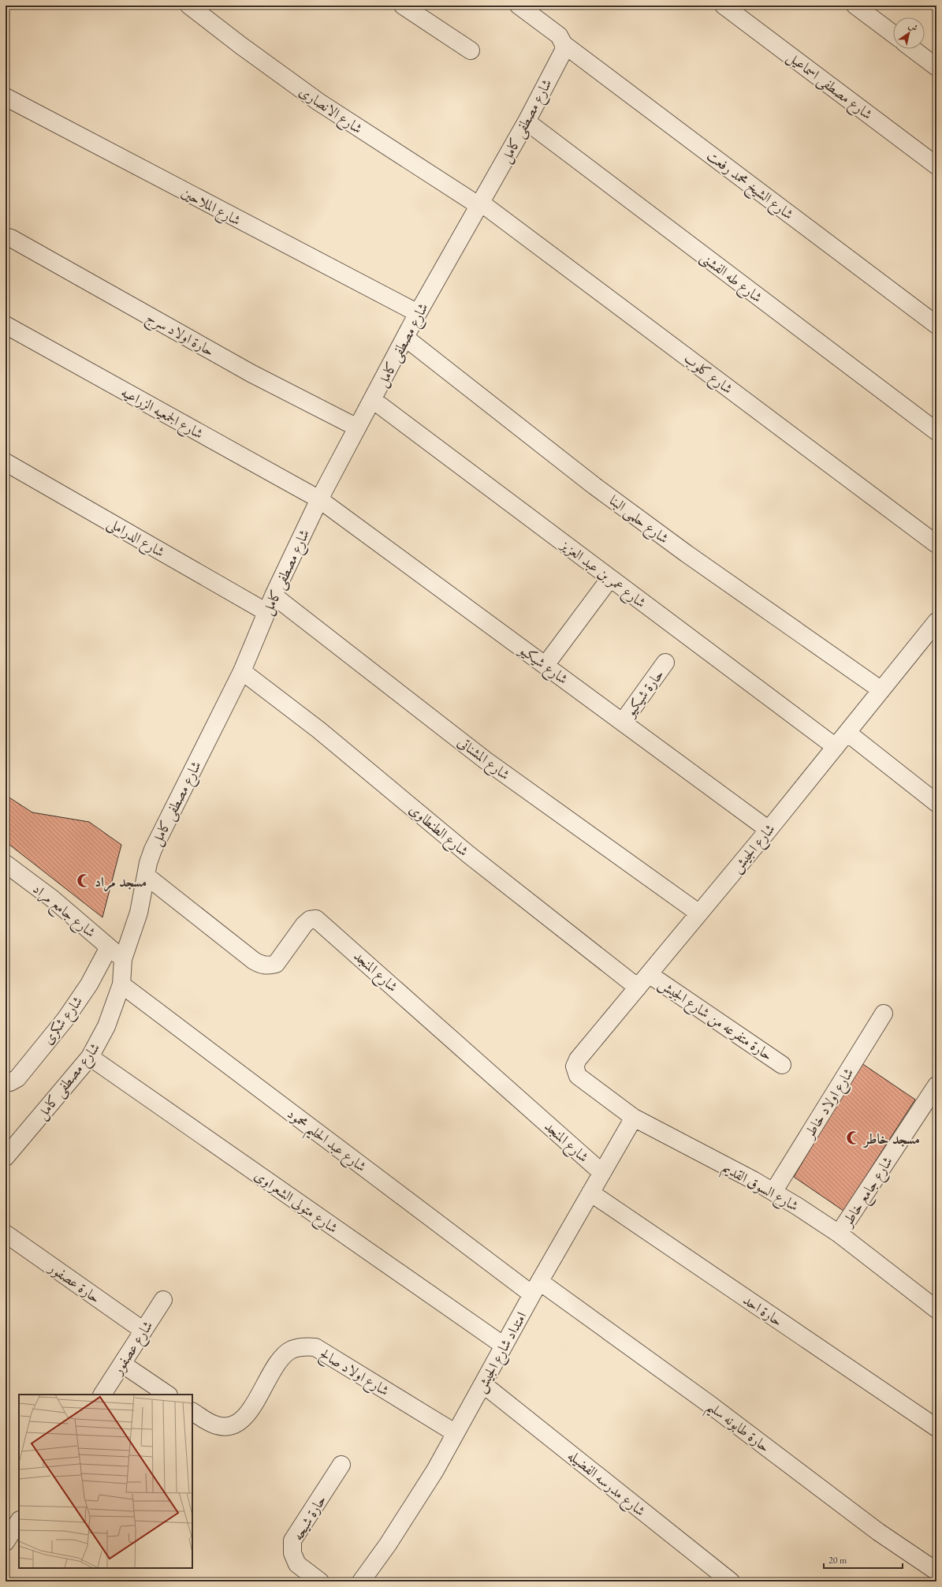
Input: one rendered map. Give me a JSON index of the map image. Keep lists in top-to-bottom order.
{
  "streets": {
    "street": [
      "شارع مصطفى اسماعيل",
      "شارع الانصارى",
      "شارع مصطفى كامل",
      "شارع الشيخ محمد رفعت",
      "شارع الملاحين",
      "شارع طه الفشنى",
      "حارة اولاد سرج",
      "شارع كلوب",
      "شارع الجمعيه الزراعيه",
      "شارع حلمى البنا",
      "شارع الدراملى",
      "شارع عمر بن عبد العزيز",
      "شارع شيكيو",
      "حارة شيكيو",
      "شارع المشناتى",
      "شارع الطنطاوى",
      "شارع الجيش",
      "شارع جامع مراد",
      "شارع المنجد",
      "حارة متفرعه من شارع الجيش",
      "شارع شكرى",
      "شارع اولاد خاطر",
      "شارع عبد الحليم محمود",
      "شارع السوق القديم",
      "شارع جامع خاطر",
      "شارع متولى الشعراوى",
      "حارة عصفور",
      "حارة احد",
      "شارع عصفور",
      "امتداد شارع الجيش",
      "شارع اولاد صالح",
      "حارة طابونه سليم",
      "شارع مدرسه الفضيله",
      "حارة شيحه"
    ]
  },
  "crossings": [
    ["شارع الانصارى", "شارع مصطفى كامل"],
    ["شارع الانصارى", "شارع كلوب"],
    ["شارع مصطفى كامل", "شارع الشيخ محمد رفعت"],
    ["شارع مصطفى كامل", "شارع الملاحين"],
    ["شارع مصطفى كامل", "شارع طه الفشنى"],
    ["شارع مصطفى كامل", "حارة اولاد سرج"],
    ["شارع مصطفى كامل", "شارع كلوب"],
    ["شارع مصطفى كامل", "شارع الجمعيه الزراعيه"],
    ["شارع مصطفى كامل", "شارع حلمى البنا"],
    ["شارع مصطفى كامل", "شارع الدراملى"],
    ["شارع مصطفى كامل", "شارع عمر بن عبد العزيز"],
    ["شارع مصطفى كامل", "شارع شيكيو"],
    ["شارع مصطفى كامل", "شارع المشناتى"],
    ["شارع مصطفى كامل", "شارع الطنطاوى"],
    ["شارع مصطفى كامل", "شارع جامع مراد"],
    ["شارع مصطفى كامل", "شارع المنجد"],
    ["شارع مصطفى كامل", "شارع عبد الحليم محمود"],
    ["شارع مصطفى كامل", "شارع متولى الشعراوى"],
    ["شارع الجمعيه الزراعيه", "شارع شيكيو"],
    ["شارع حلمى البنا", "شارع الجيش"],
    ["شارع عمر بن عبد العزيز", "شارع الجيش"],
    ["شارع شيكيو", "حارة شيكيو"],
    ["شارع شيكيو", "شارع الجيش"],
    ["شارع المشناتى", "شارع الجيش"],
    ["شارع الطنطاوى", "شارع الجيش"],
    ["شارع الجيش", "حارة متفرعه من شارع الجيش"],
    ["شارع الجيش", "شارع السوق القديم"],
    ["شارع جامع مراد", "شارع شكرى"],
    ["شارع المنجد", "امتداد شارع الجيش"],
    ["شارع اولاد خاطر", "شارع السوق القديم"],
    ["شارع عبد الحليم محمود", "امتداد شارع الجيش"],
    ["شارع عبد الحليم محمود", "حارة طابونه سليم"],
    ["شارع السوق القديم", "شارع جامع خاطر"],
    ["شارع السوق القديم", "امتداد شارع الجيش"],
    ["شارع متولى الشعراوى", "امتداد شارع الجيش"],
    ["حارة عصفور", "شارع عصفور"],
    ["حارة احد", "امتداد شارع الجيش"],
    ["امتداد شارع الجيش", "شارع اولاد صالح"],
    ["امتداد شارع الجيش", "حارة طابونه سليم"],
    ["امتداد شارع الجيش", "شارع مدرسه الفضيله"]
  ],
  "places": {
    "mosque": ["مسجد مراد", "مسجد خاطر"]
  },
  "scale_bar": "20 m",
  "north": "top right"
}
